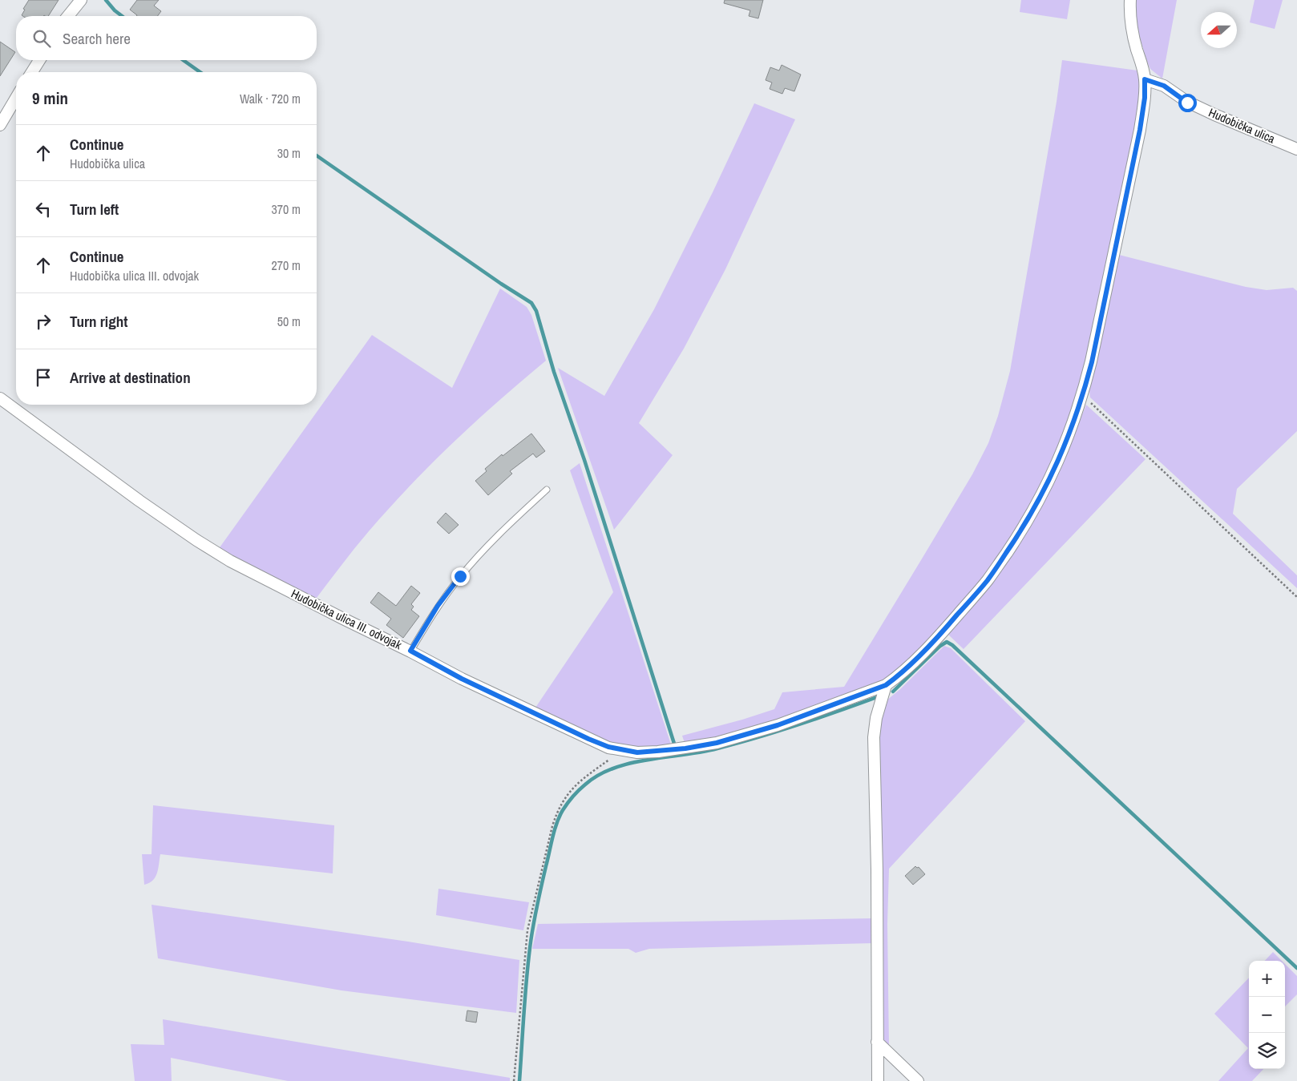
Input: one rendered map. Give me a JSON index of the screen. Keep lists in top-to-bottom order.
{
  "streets": {
    "street": ["Hudobička ulica", "Hudobička ulica III. odvojak"]
  },
  "crossings": [
    ["Hudobička ulica", "Hudobička ulica III. odvojak"]
  ],
  "north": "left",
  "page": {
    "search": "Search here",
    "heading": ["9 min", "Walk · 720 m"],
    "list": [
      ["Continue", "Hudobička ulica", "30 m"],
      ["Turn left", "370 m"],
      ["Continue", "Hudobička ulica III. odvojak", "270 m"],
      ["Turn right", "50 m"],
      "Arrive at destination"
    ],
    "map_buttons": ["+", "−"]
  }
}
